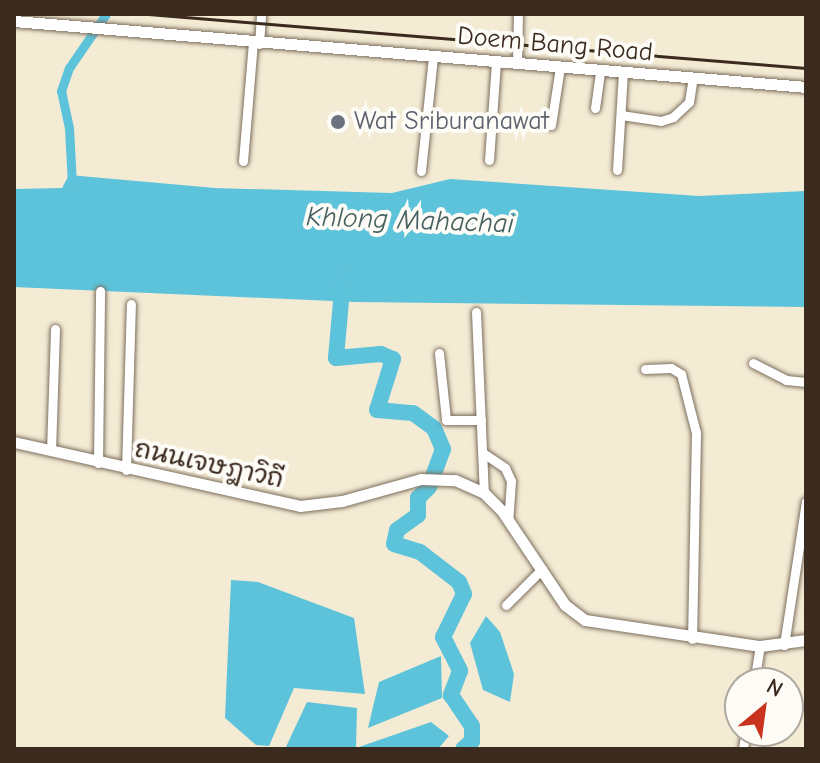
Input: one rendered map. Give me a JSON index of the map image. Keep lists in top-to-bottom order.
{
  "streets": {
    "street": ["Doem Bang Road", "ถนนเจษฎาวิถี"]
  },
  "water": ["Khlong Mahachai"],
  "places": ["Wat Sriburanawat"],
  "north": "top right"
}
